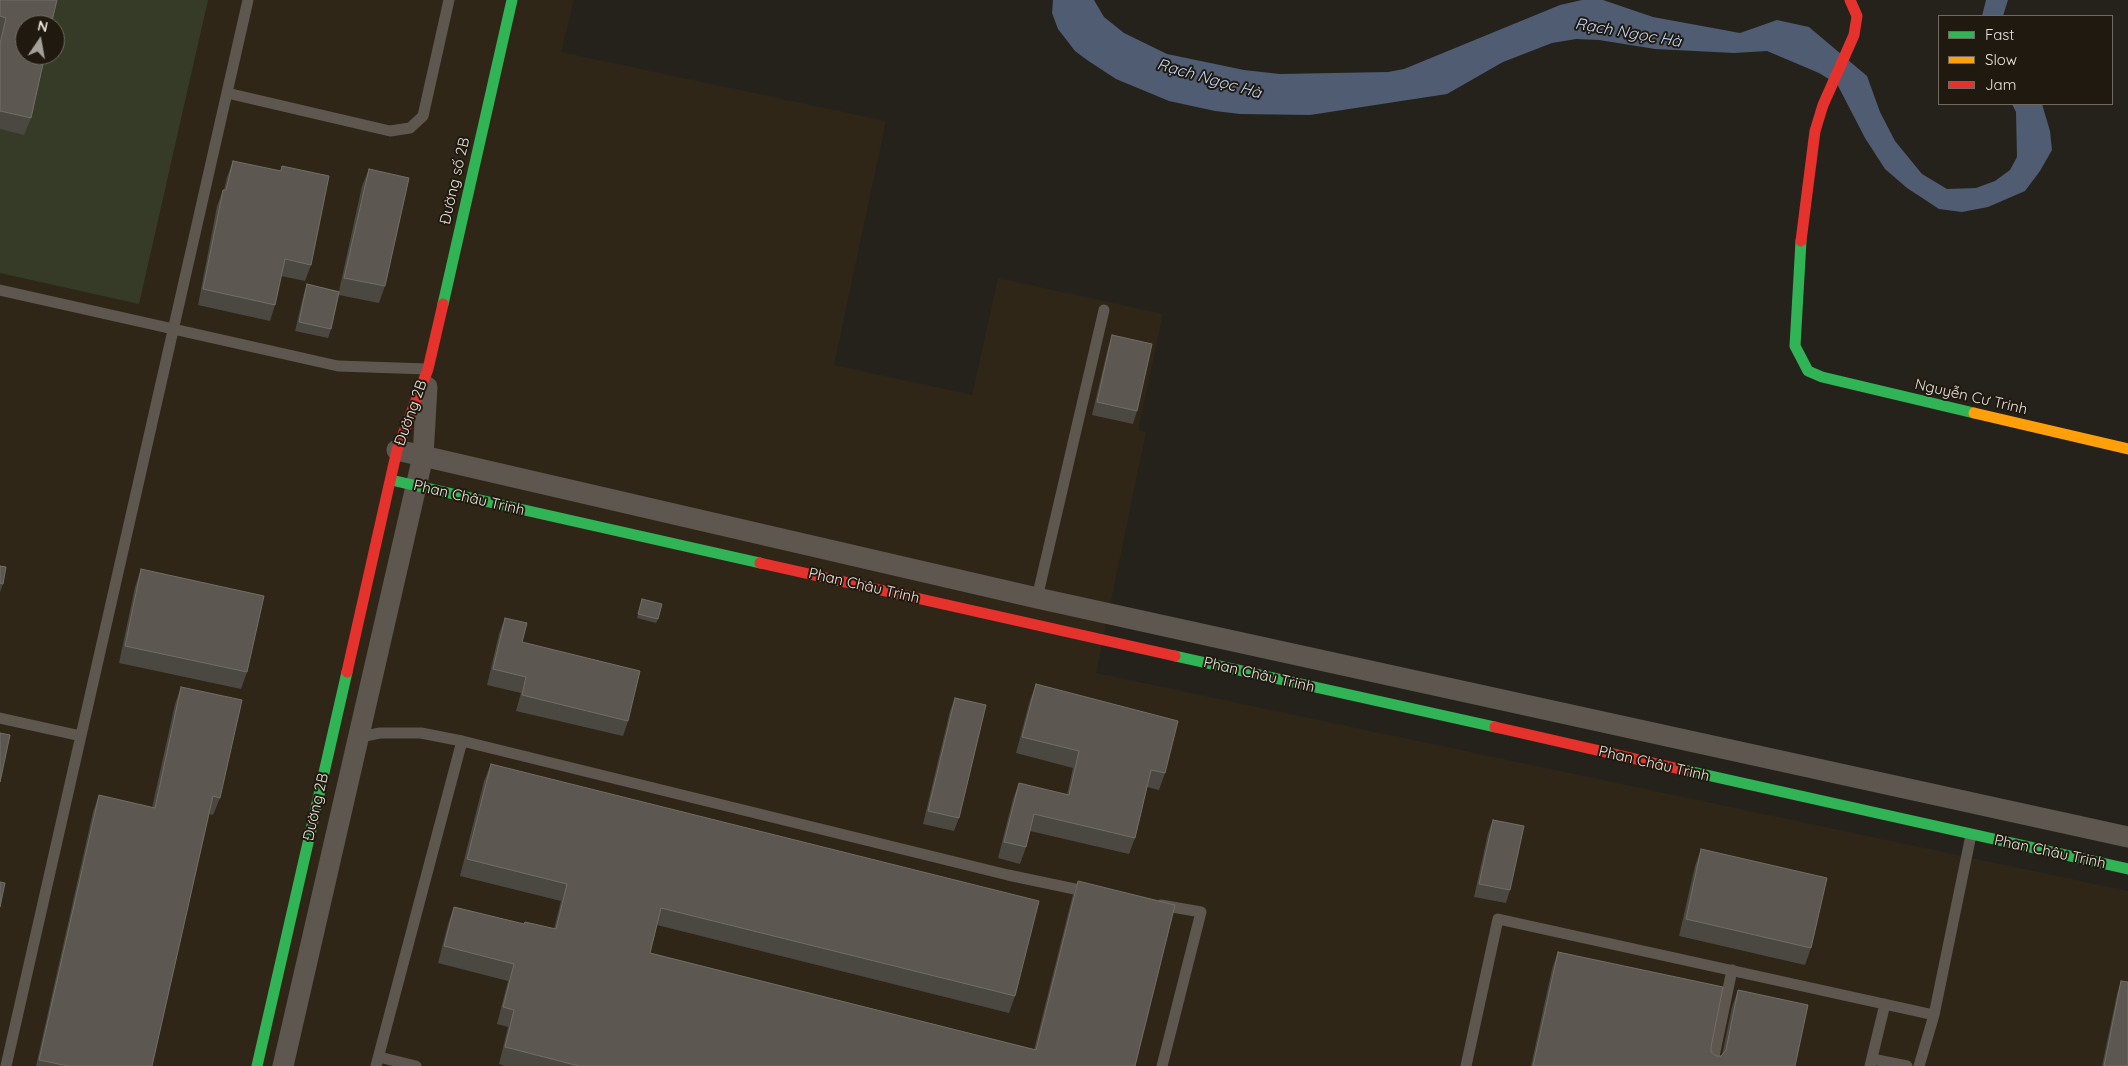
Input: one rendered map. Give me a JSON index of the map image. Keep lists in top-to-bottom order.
{
  "streets": {
    "street": [
      "Đường số 2B",
      "Nguyễn Cư Trinh",
      "Đường 2B",
      "Phan Châu Trinh"
    ]
  },
  "crossings": [
    ["Đường số 2B", "Đường 2B"],
    ["Đường 2B", "Phan Châu Trinh"]
  ],
  "water": ["Rạch Ngọc Hà"],
  "legend": ["Fast", "Slow", "Jam"],
  "north": "top"
}
